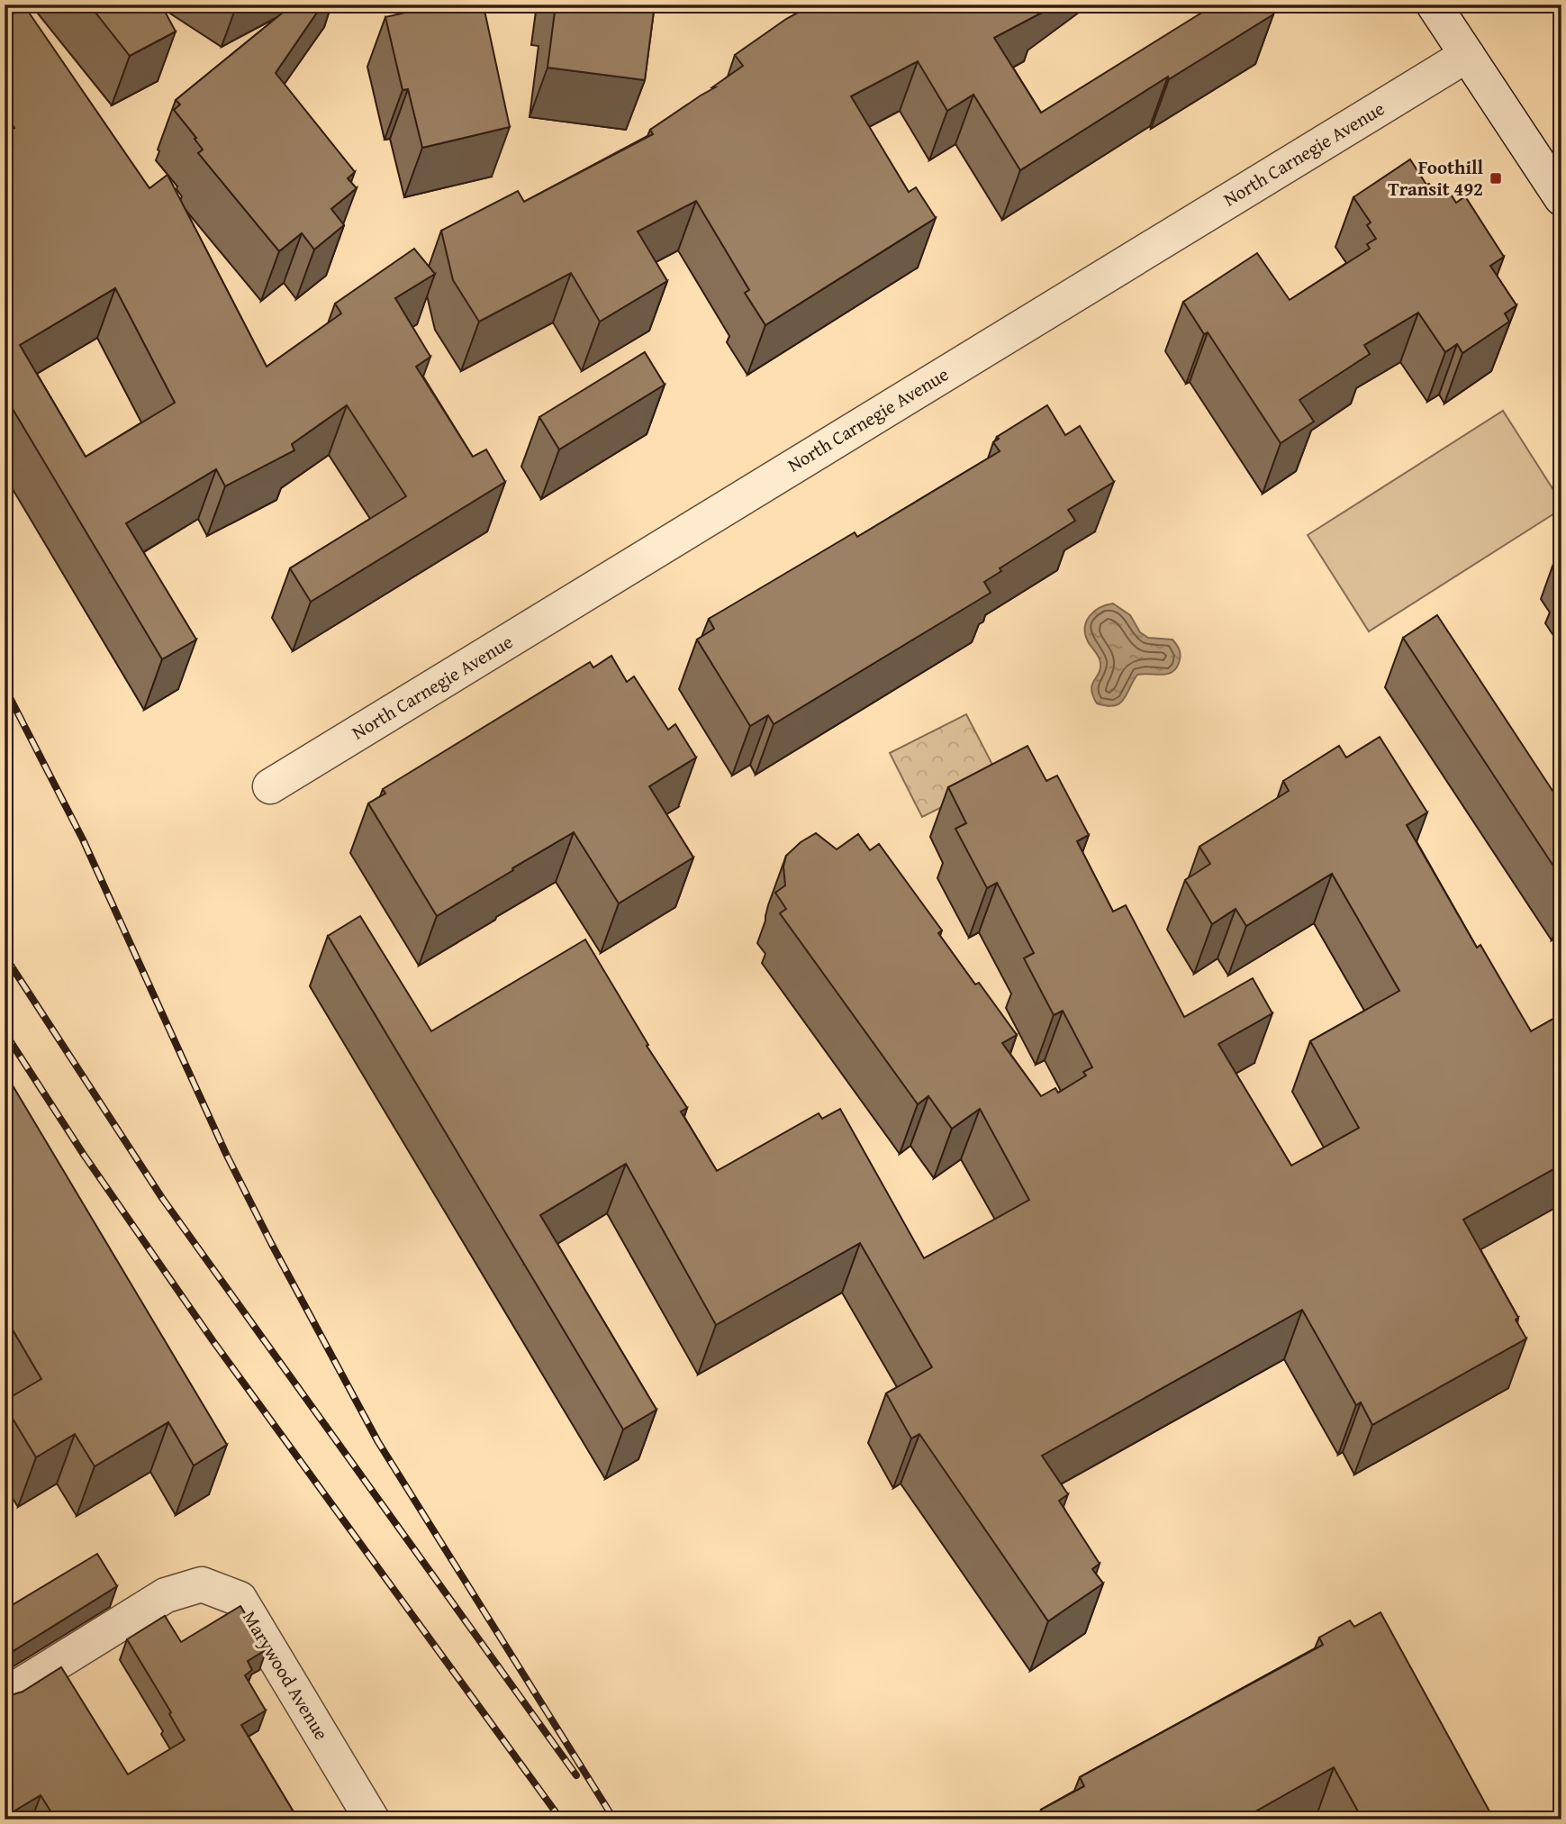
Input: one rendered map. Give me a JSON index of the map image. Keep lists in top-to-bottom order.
{
  "streets": {
    "street": ["North Carnegie Avenue", "Marywood Avenue"]
  },
  "places": {
    "transit": ["Foothill Transit 492"]
  }
}
